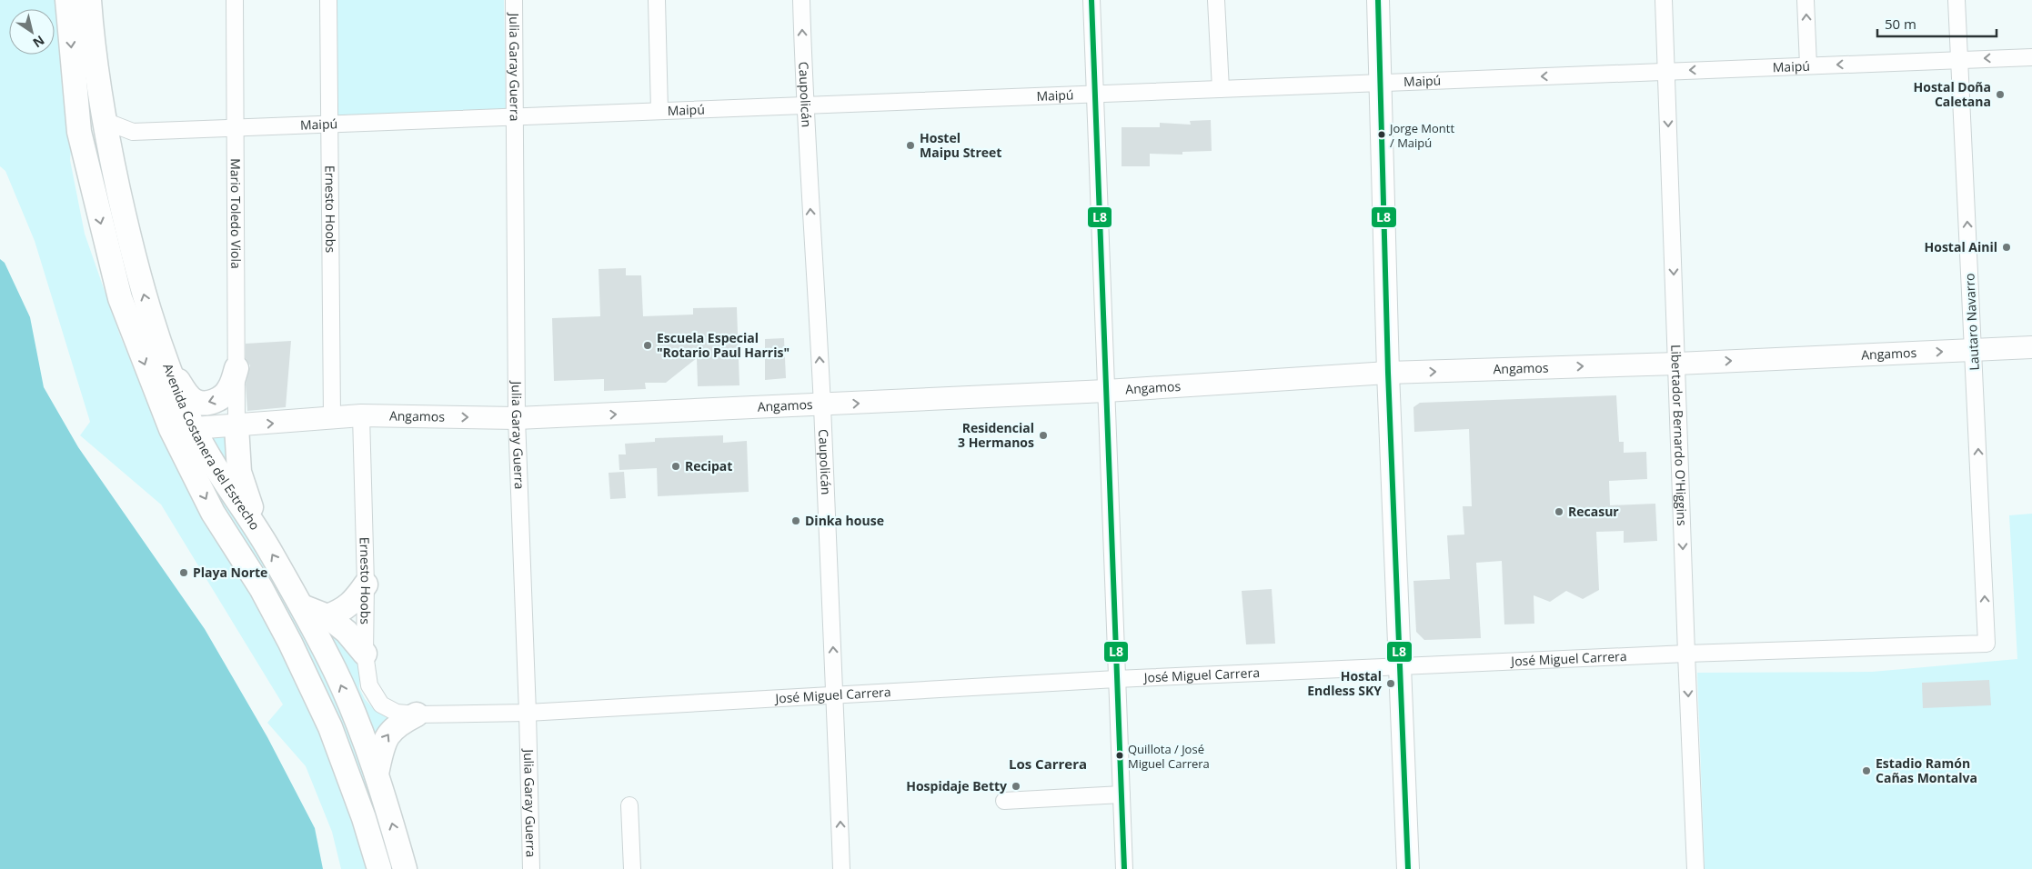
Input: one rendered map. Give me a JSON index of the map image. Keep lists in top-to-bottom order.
{
  "streets": {
    "main road": ["Avenida Costanera del Estrecho"],
    "street": [
      "Julia Garay Guerra",
      "Maipú",
      "Caupolicán",
      "Ernesto Hoobs",
      "Mario Toledo Viola",
      "Lautaro Navarro",
      "Angamos",
      "Libertador Bernardo O'Higgins",
      "José Miguel Carrera"
    ]
  },
  "crossings": [
    ["Julia Garay Guerra", "Maipú"],
    ["Julia Garay Guerra", "Angamos"],
    ["Julia Garay Guerra", "José Miguel Carrera"],
    ["Maipú", "Caupolicán"],
    ["Maipú", "Ernesto Hoobs"],
    ["Maipú", "Mario Toledo Viola"],
    ["Maipú", "Lautaro Navarro"],
    ["Maipú", "Libertador Bernardo O'Higgins"],
    ["Maipú", "Avenida Costanera del Estrecho"],
    ["Caupolicán", "Angamos"],
    ["Caupolicán", "José Miguel Carrera"],
    ["Ernesto Hoobs", "Angamos"],
    ["Ernesto Hoobs", "José Miguel Carrera"],
    ["Mario Toledo Viola", "Angamos"],
    ["Lautaro Navarro", "Angamos"],
    ["Lautaro Navarro", "José Miguel Carrera"],
    ["Angamos", "Libertador Bernardo O'Higgins"],
    ["Angamos", "Avenida Costanera del Estrecho"],
    ["Libertador Bernardo O'Higgins", "José Miguel Carrera"]
  ],
  "one_way": [
    "Caupolicán",
    "Lautaro Navarro",
    "Angamos",
    "Libertador Bernardo O'Higgins"
  ],
  "districts": ["Los Carrera"],
  "places": [
    "Hostal Doña Caletana",
    "Jorge Montt / Maipú",
    "Hostel Maipu Street",
    "Hostal Ainil",
    "Escuela Especial \"Rotario Paul Harris\"",
    "Residencial 3 Hermanos",
    "Recipat",
    "Recasur",
    "Dinka house",
    "Playa Norte",
    "Hostal Endless SKY",
    "Quillota / José Miguel Carrera",
    "Estadio Ramón Cañas Montalva",
    "Hospidaje Betty"
  ],
  "lines": ["transit line L8"],
  "scale_bar": "50 m",
  "north": "bottom right"
}
